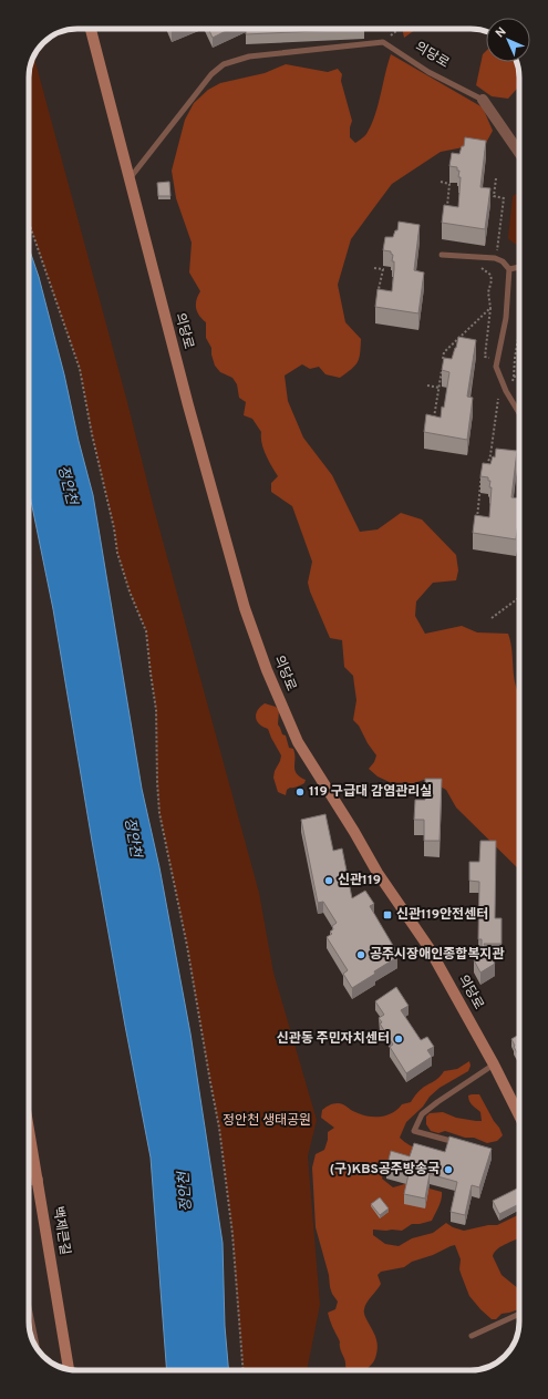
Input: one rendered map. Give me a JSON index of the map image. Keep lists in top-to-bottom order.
{
  "streets": {
    "main road": ["의당로", "백제큰길"]
  },
  "water": ["정안천"],
  "parks": ["정안천 생태공원"],
  "places": {
    "other": [
      "119 구급대 감염관리실",
      "신관119",
      "공주시장애인종합복지관",
      "신관동 주민자치센터",
      "(구)KBS공주방송국"
    ],
    "transit": ["신관119안전센터"]
  },
  "north": "top left"
}
